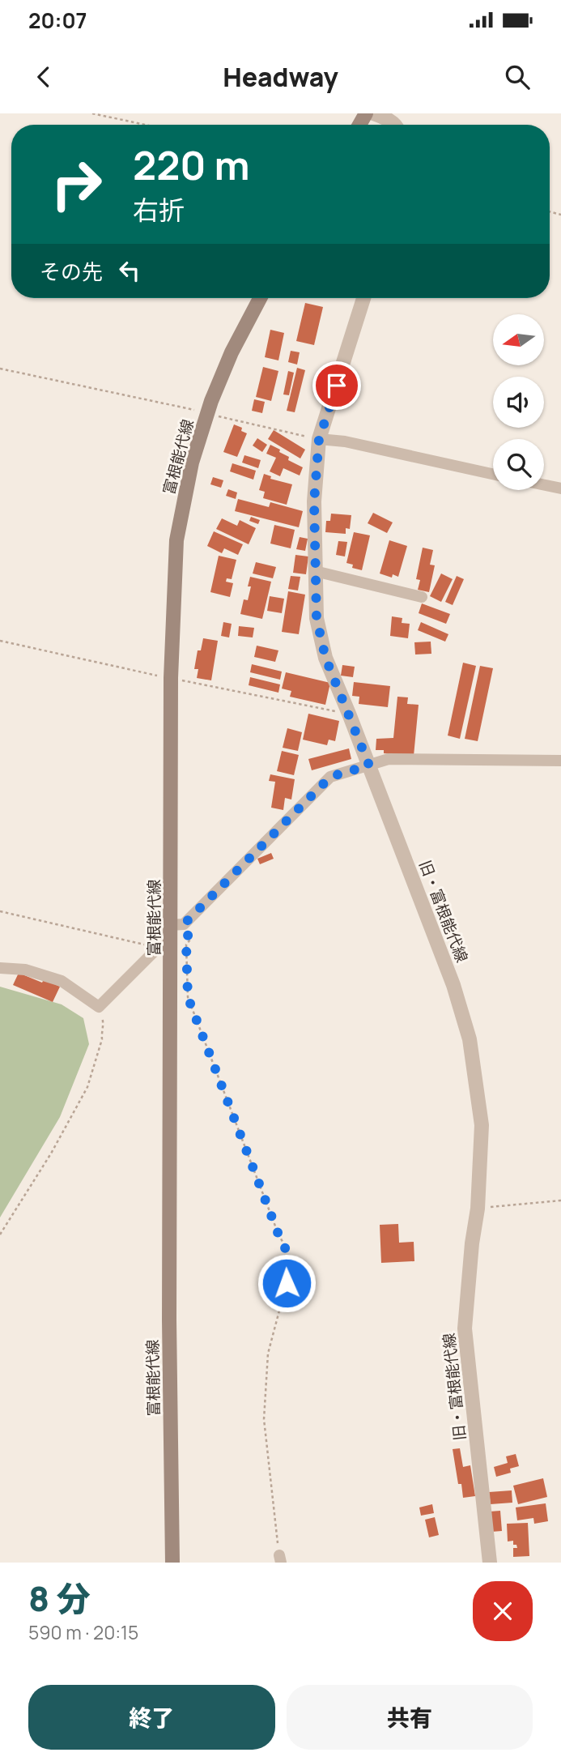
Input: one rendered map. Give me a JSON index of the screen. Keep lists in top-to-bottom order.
{
  "streets": {
    "main road": ["富根能代線"],
    "street": ["旧・富根能代線"]
  },
  "north": "left",
  "page": {
    "status": "20:07",
    "header": "Headway",
    "turn": ["220 m", "右折"],
    "then": "その先",
    "heading": ["8 分", "590 m · 20:15"],
    "buttons": ["終了", "共有"]
  }
}
